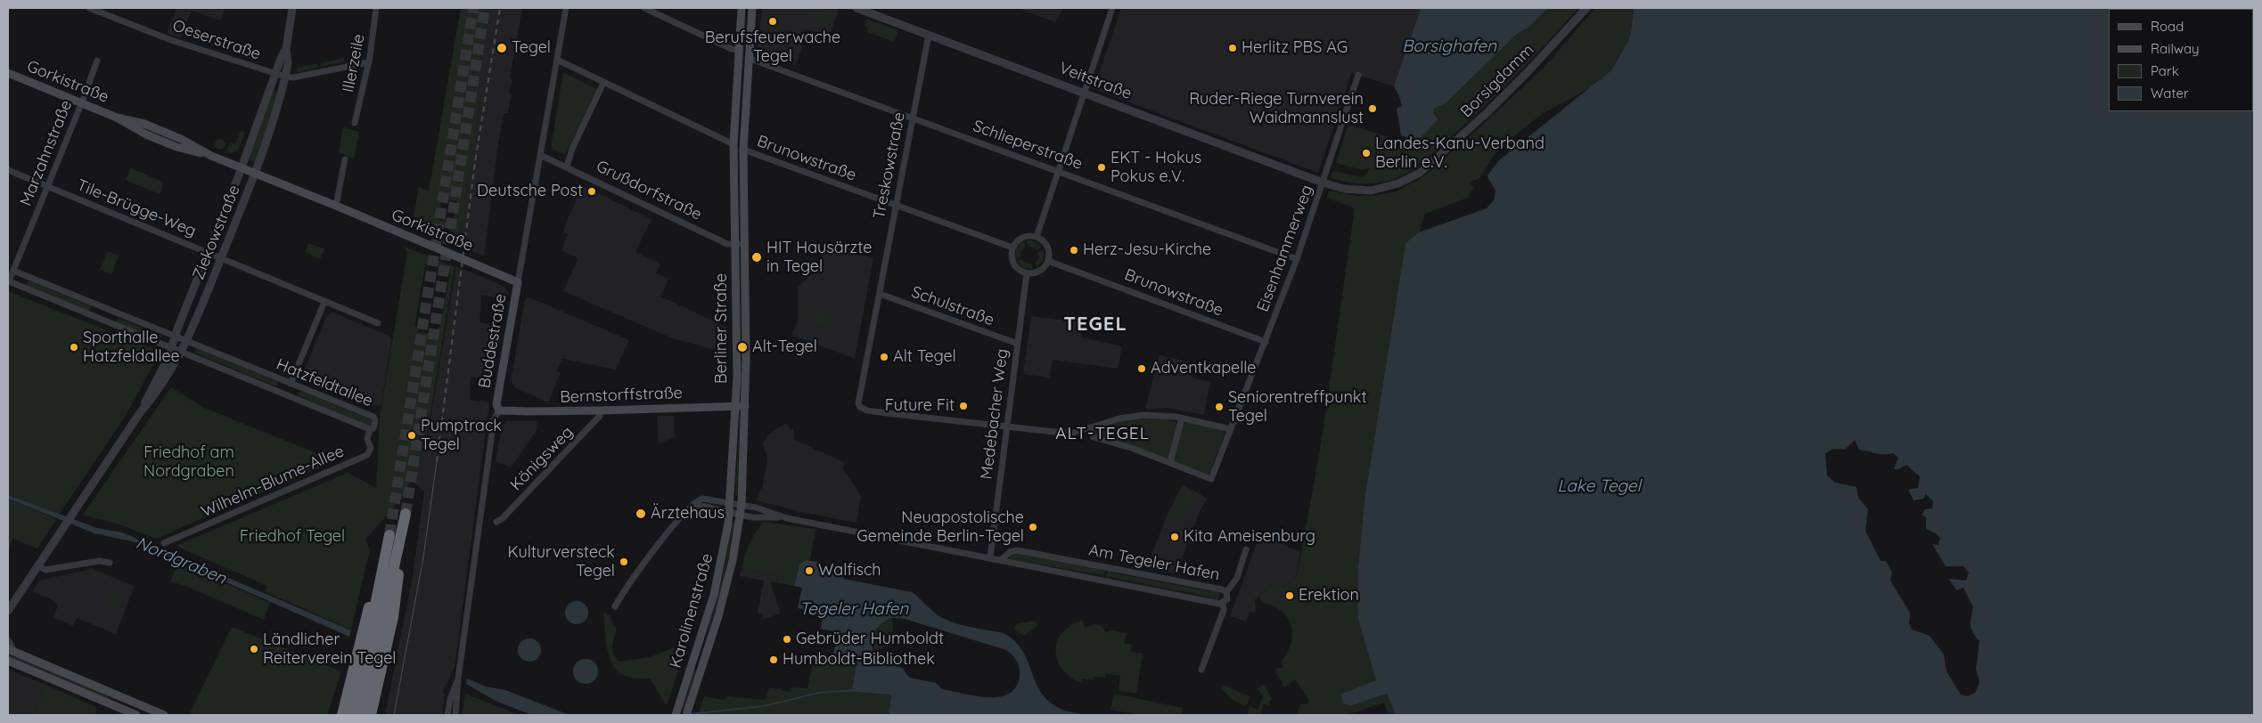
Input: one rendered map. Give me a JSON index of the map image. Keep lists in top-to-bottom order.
{
  "streets": {
    "main road": [
      "Gorkistraße",
      "Berliner Straße",
      "Buddestraße",
      "Bernstorffstraße",
      "Karolinenstraße"
    ],
    "street": [
      "Oeserstraße",
      "Illerzeile",
      "Veitstraße",
      "Borsigdamm",
      "Schlieperstraße",
      "Marzahnstraße",
      "Brunowstraße",
      "Treskowstraße",
      "Grußdorfstraße",
      "Tile-Brügge-Weg",
      "Ziekowstraße",
      "Eisenhammerweg",
      "Schulstraße",
      "Hatzfeldtallee",
      "Medebacher Weg",
      "Königsweg",
      "Wilhelm-Blume-Allee",
      "Am Tegeler Hafen"
    ]
  },
  "crossings": [
    ["Oeserstraße", "Ziekowstraße"],
    ["Veitstraße", "Borsigdamm"],
    ["Veitstraße", "Treskowstraße"],
    ["Veitstraße", "Eisenhammerweg"],
    ["Borsigdamm", "Eisenhammerweg"],
    ["Gorkistraße", "Marzahnstraße"],
    ["Gorkistraße", "Ziekowstraße"],
    ["Gorkistraße", "Buddestraße"],
    ["Schlieperstraße", "Treskowstraße"],
    ["Schlieperstraße", "Eisenhammerweg"],
    ["Schlieperstraße", "Berliner Straße"],
    ["Marzahnstraße", "Tile-Brügge-Weg"],
    ["Marzahnstraße", "Hatzfeldtallee"],
    ["Brunowstraße", "Treskowstraße"],
    ["Brunowstraße", "Eisenhammerweg"],
    ["Brunowstraße", "Berliner Straße"],
    ["Brunowstraße", "Buddestraße"],
    ["Brunowstraße", "Medebacher Weg"],
    ["Treskowstraße", "Schulstraße"],
    ["Treskowstraße", "Medebacher Weg"],
    ["Grußdorfstraße", "Berliner Straße"],
    ["Grußdorfstraße", "Buddestraße"],
    ["Tile-Brügge-Weg", "Ziekowstraße"],
    ["Ziekowstraße", "Hatzfeldtallee"],
    ["Schulstraße", "Medebacher Weg"],
    ["Berliner Straße", "Bernstorffstraße"],
    ["Berliner Straße", "Am Tegeler Hafen"],
    ["Berliner Straße", "Karolinenstraße"],
    ["Buddestraße", "Bernstorffstraße"],
    ["Hatzfeldtallee", "Wilhelm-Blume-Allee"],
    ["Bernstorffstraße", "Königsweg"],
    ["Medebacher Weg", "Am Tegeler Hafen"],
    ["Am Tegeler Hafen", "Karolinenstraße"]
  ],
  "districts": ["TEGEL", "ALT-TEGEL"],
  "water": [
    "Borsighafen",
    "Lake Tegel",
    "Nordgraben",
    "Tegeler Hafen"
  ],
  "parks": ["Friedhof am Nordgraben", "Friedhof Tegel"],
  "places": [
    "Berufsfeuerwache Tegel",
    "Tegel",
    "Herlitz PBS AG",
    "Ruder-Riege Turnverein Waidmannslust",
    "Landes-Kanu-Verband Berlin e.V.",
    "EKT - Hokus Pokus e.V.",
    "Deutsche Post",
    "Herz-Jesu-Kirche",
    "HIT Hausärzte in Tegel",
    "Sporthalle Hatzfeldallee",
    "Alt-Tegel",
    "Alt Tegel",
    "Adventkapelle",
    "Future Fit",
    "Seniorentreffpunkt Tegel",
    "Pumptrack Tegel",
    "Ärztehaus",
    "Neuapostolische Gemeinde Berlin-Tegel",
    "Kita Ameisenburg",
    "Kulturversteck Tegel",
    "Walfisch",
    "Erektion",
    "Gebrüder Humboldt",
    "Ländlicher Reiterverein Tegel",
    "Humboldt-Bibliothek"
  ],
  "legend": [
    "Road",
    "Railway",
    "Park",
    "Water"
  ]
}
